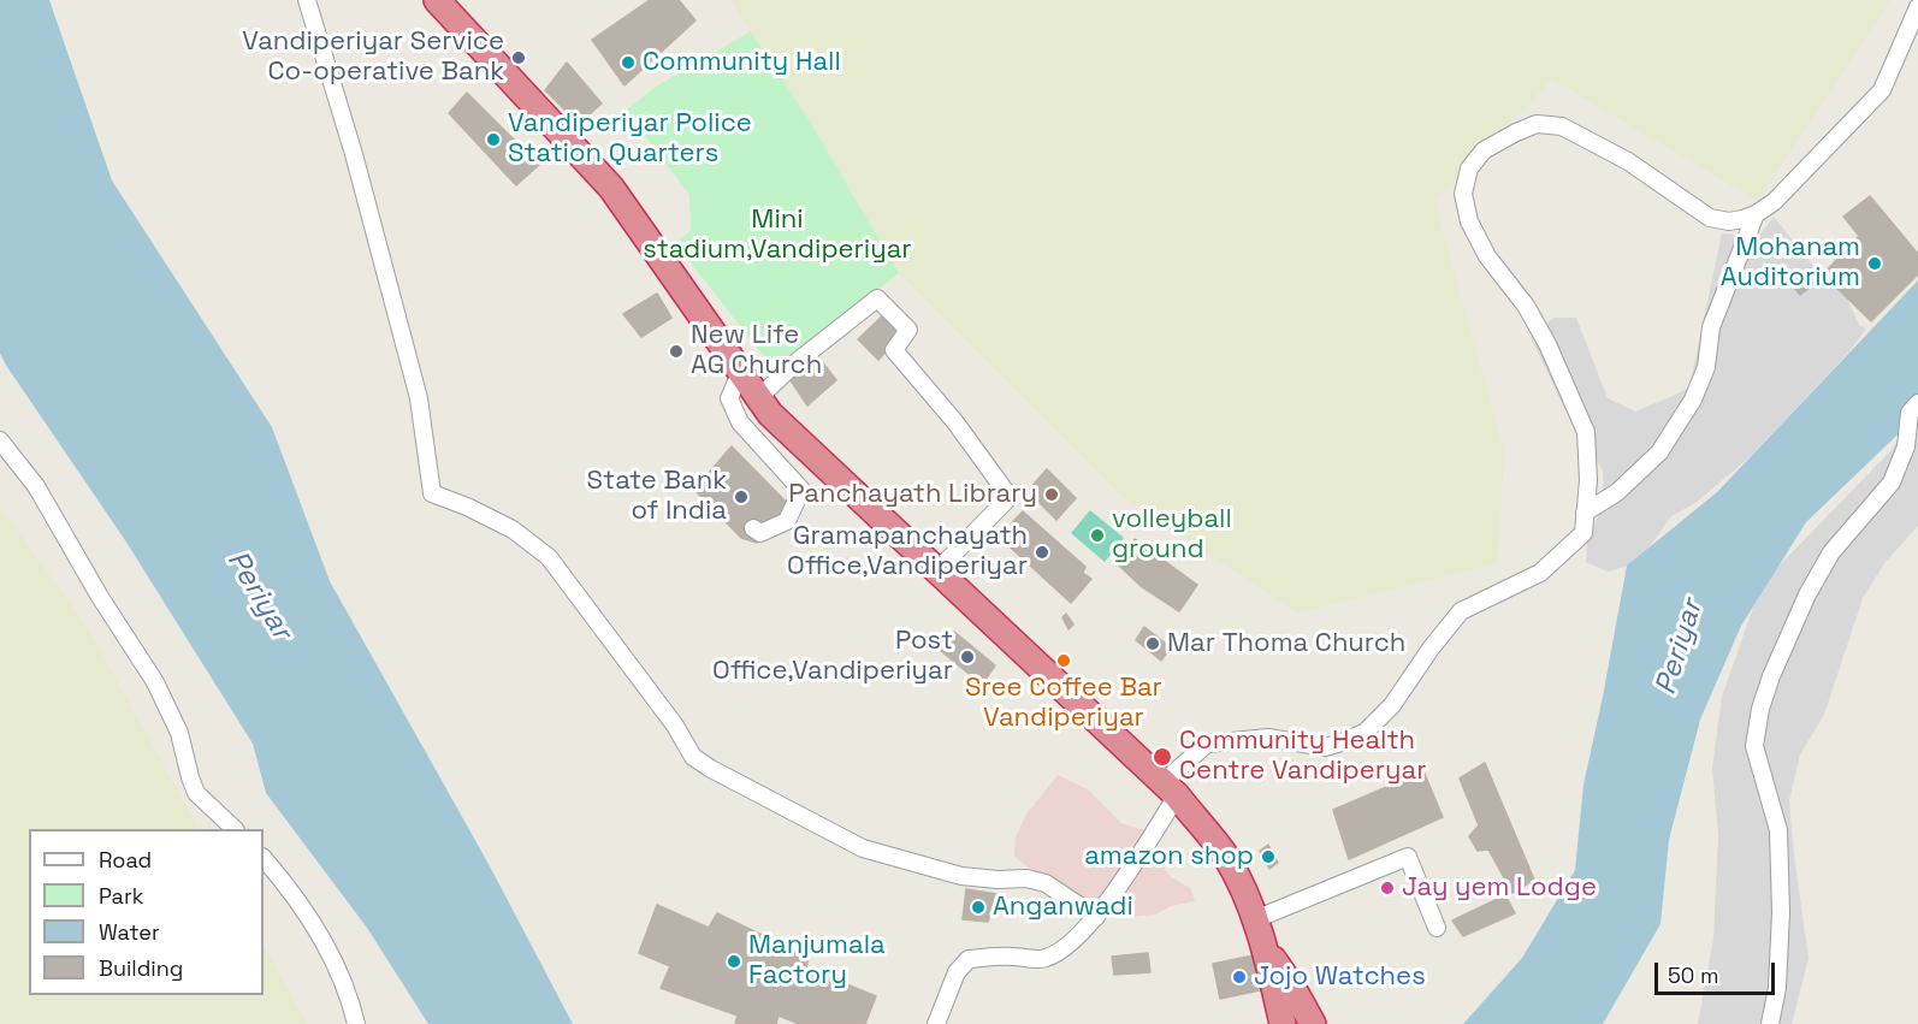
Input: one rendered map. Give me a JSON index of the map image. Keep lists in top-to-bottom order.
{
  "water": ["Periyar"],
  "parks": ["Mini stadium,Vandiperiyar"],
  "places": [
    "Vandiperiyar Service Co-operative Bank",
    "Community Hall",
    "Vandiperiyar Police Station Quarters",
    "Mohanam Auditorium",
    "New Life AG Church",
    "Panchayath Library",
    "State Bank of India",
    "volleyball ground",
    "Gramapanchayath Office,Vandiperiyar",
    "Mar Thoma Church",
    "Post Office,Vandiperiyar",
    "Sree Coffee Bar Vandiperiyar",
    "Community Health Centre Vandiperyar",
    "amazon shop",
    "Jay yem Lodge",
    "Anganwadi",
    "Manjumala Factory",
    "Jojo Watches"
  ],
  "legend": [
    "Road",
    "Park",
    "Water",
    "Building"
  ],
  "scale_bar": "50 m"
}
